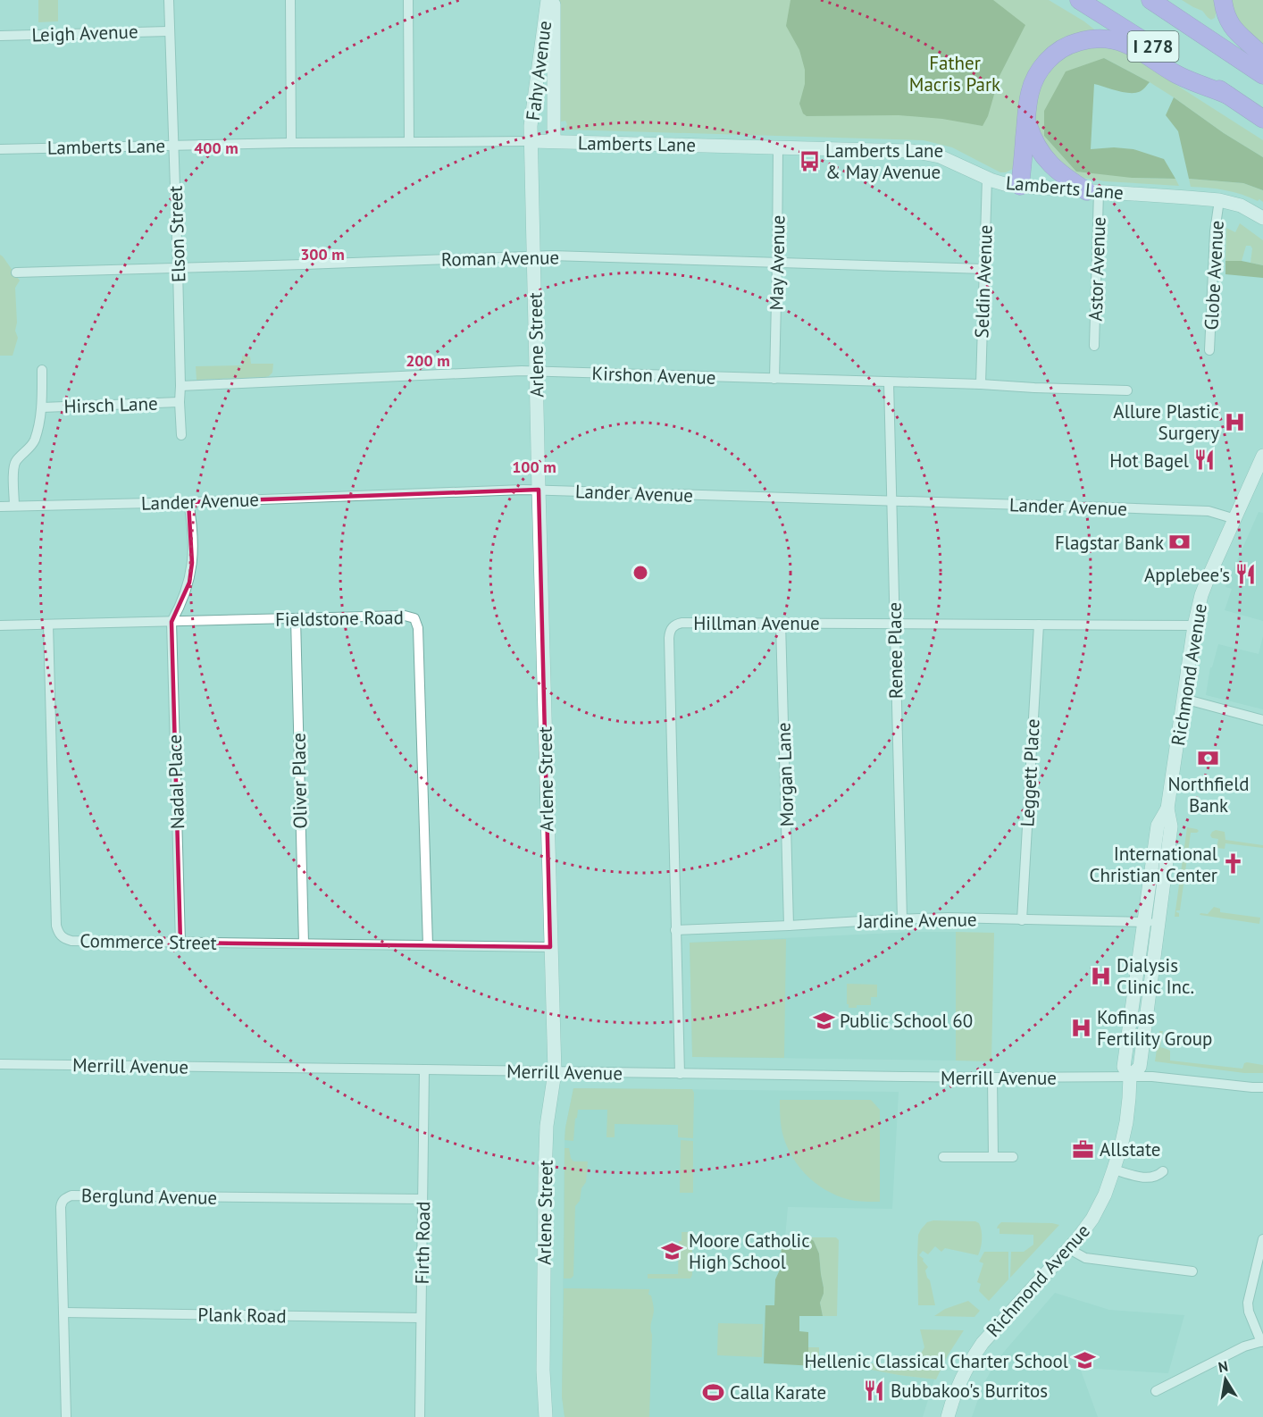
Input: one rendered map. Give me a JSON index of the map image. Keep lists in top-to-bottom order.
{
  "streets": {
    "highway": ["I 278"],
    "main road": [
      "Fahy Avenue",
      "Lamberts Lane",
      "Arlene Street",
      "Richmond Avenue"
    ],
    "street": [
      "Leigh Avenue",
      "Elson Street",
      "Roman Avenue",
      "May Avenue",
      "Astor Avenue",
      "Globe Avenue",
      "Seldin Avenue",
      "Kirshon Avenue",
      "Hirsch Lane",
      "Lander Avenue",
      "Fieldstone Road",
      "Hillman Avenue",
      "Renee Place",
      "Leggett Place",
      "Morgan Lane",
      "Oliver Place",
      "Nadal Place",
      "Jardine Avenue",
      "Commerce Street",
      "Merrill Avenue",
      "Berglund Avenue",
      "Firth Road",
      "Plank Road"
    ]
  },
  "crossings": [
    ["Leigh Avenue", "Elson Street"],
    ["Fahy Avenue", "Lamberts Lane"],
    ["Fahy Avenue", "Arlene Street"],
    ["Lamberts Lane", "Elson Street"],
    ["Lamberts Lane", "May Avenue"],
    ["Lamberts Lane", "Astor Avenue"],
    ["Lamberts Lane", "Globe Avenue"],
    ["Lamberts Lane", "Seldin Avenue"],
    ["Lamberts Lane", "Arlene Street"],
    ["Elson Street", "Roman Avenue"],
    ["Elson Street", "Kirshon Avenue"],
    ["Elson Street", "Hirsch Lane"],
    ["Roman Avenue", "May Avenue"],
    ["Roman Avenue", "Seldin Avenue"],
    ["Roman Avenue", "Arlene Street"],
    ["May Avenue", "Kirshon Avenue"],
    ["Seldin Avenue", "Kirshon Avenue"],
    ["Arlene Street", "Kirshon Avenue"],
    ["Arlene Street", "Lander Avenue"],
    ["Arlene Street", "Commerce Street"],
    ["Arlene Street", "Merrill Avenue"],
    ["Kirshon Avenue", "Renee Place"],
    ["Hirsch Lane", "Lander Avenue"],
    ["Lander Avenue", "Renee Place"],
    ["Lander Avenue", "Richmond Avenue"],
    ["Fieldstone Road", "Oliver Place"],
    ["Fieldstone Road", "Nadal Place"],
    ["Fieldstone Road", "Commerce Street"],
    ["Hillman Avenue", "Renee Place"],
    ["Hillman Avenue", "Richmond Avenue"],
    ["Hillman Avenue", "Leggett Place"],
    ["Hillman Avenue", "Morgan Lane"],
    ["Hillman Avenue", "Jardine Avenue"],
    ["Hillman Avenue", "Merrill Avenue"],
    ["Renee Place", "Jardine Avenue"],
    ["Richmond Avenue", "Jardine Avenue"],
    ["Richmond Avenue", "Merrill Avenue"],
    ["Leggett Place", "Jardine Avenue"],
    ["Morgan Lane", "Jardine Avenue"],
    ["Oliver Place", "Commerce Street"],
    ["Nadal Place", "Commerce Street"],
    ["Merrill Avenue", "Firth Road"],
    ["Berglund Avenue", "Firth Road"],
    ["Berglund Avenue", "Plank Road"],
    ["Firth Road", "Plank Road"]
  ],
  "parks": ["Father Macris Park"],
  "places": {
    "bus stop": ["Lamberts Lane & May Avenue"],
    "hospital": ["Allure Plastic Surgery", "Dialysis Clinic Inc.", "Kofinas Fertility Group"],
    "restaurant": ["Hot Bagel", "Applebee's", "Bubbakoo's Burritos"],
    "bank": ["Flagstar Bank", "Northfield Bank"],
    "church": ["International Christian Center"],
    "school or university": ["Public School 60", "Moore Catholic High School", "Hellenic Classical Charter School"],
    "office": ["Allstate"],
    "sports": ["Calla Karate"]
  },
  "north": "top",
  "rings": [
    "400 m",
    "300 m",
    "200 m",
    "100 m"
  ]
}
